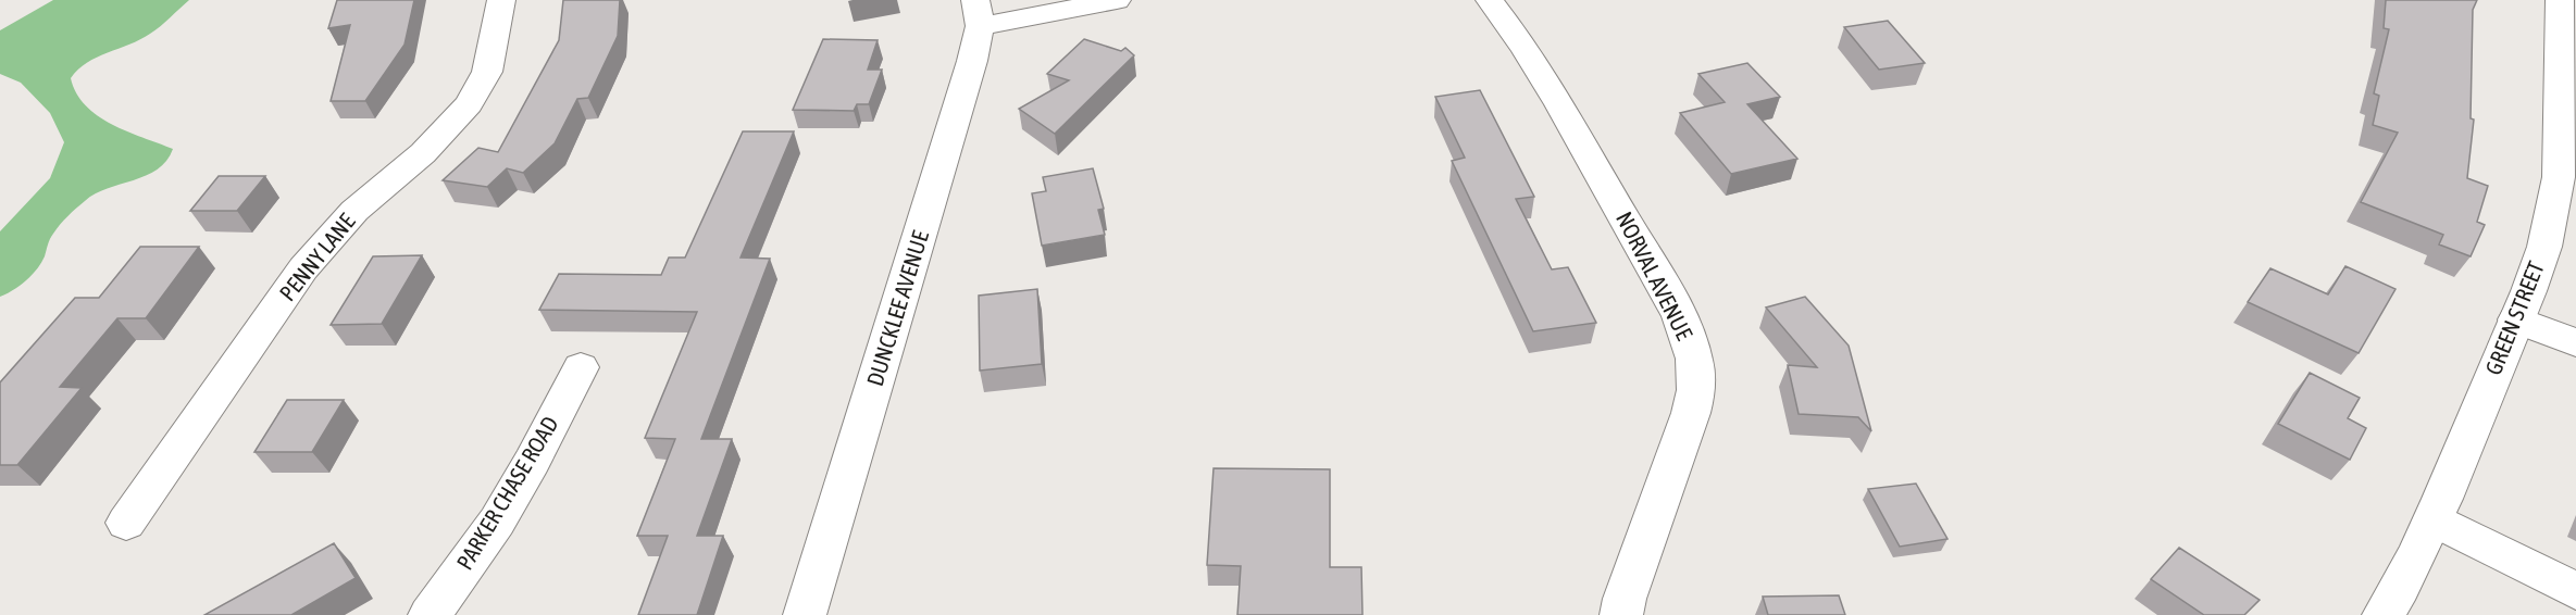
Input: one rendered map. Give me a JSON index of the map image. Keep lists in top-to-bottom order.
{
  "streets": {
    "street": [
      "PENNY LANE",
      "NORVAL AVENUE",
      "DUNCKLEE AVENUE",
      "GREEN STREET",
      "PARKER CHASE ROAD"
    ]
  }
}
